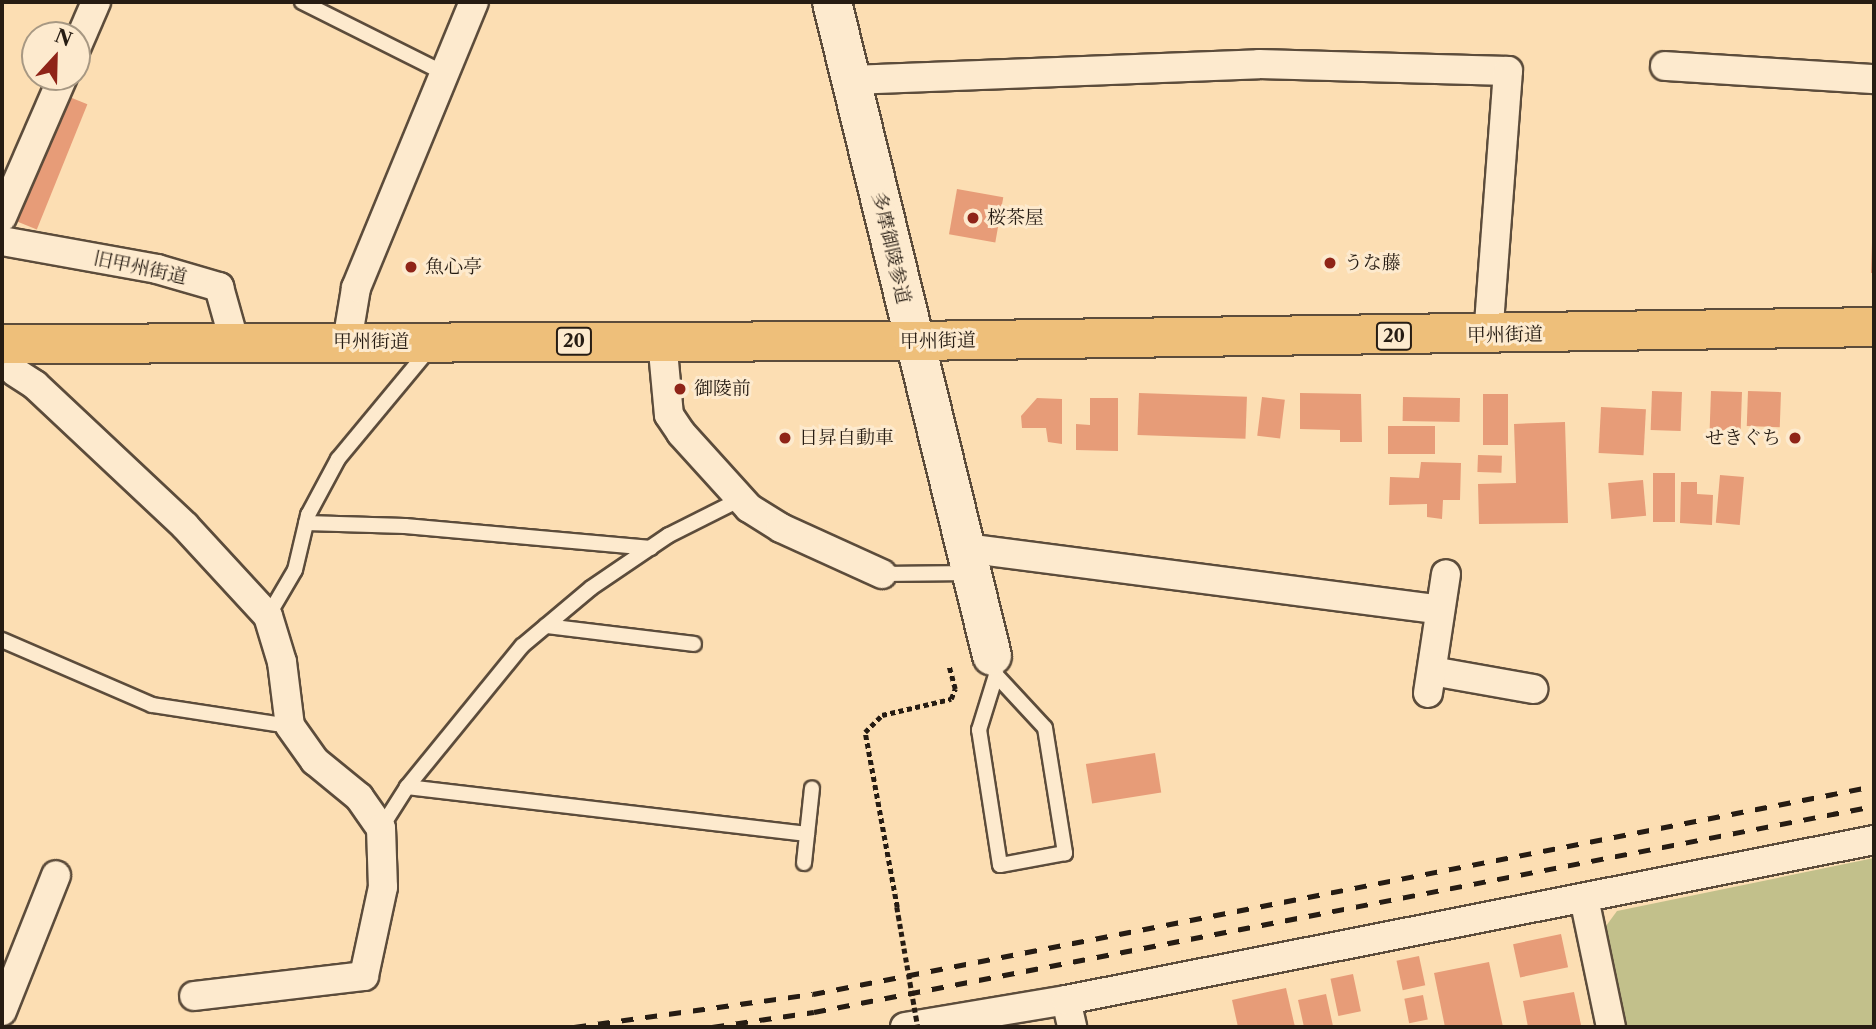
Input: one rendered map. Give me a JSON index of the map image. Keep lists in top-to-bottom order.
{
  "streets": {
    "highway": ["甲州街道", "20"],
    "main road": ["多摩御陵参道"],
    "street": ["旧甲州街道"]
  },
  "crossings": [
    ["多摩御陵参道", "甲州街道"],
    ["旧甲州街道", "甲州街道"]
  ],
  "places": [
    "桜茶屋",
    "うな藤",
    "魚心亭",
    "御陵前",
    "日昇自動車",
    "せきぐち"
  ],
  "north": "top"
}
